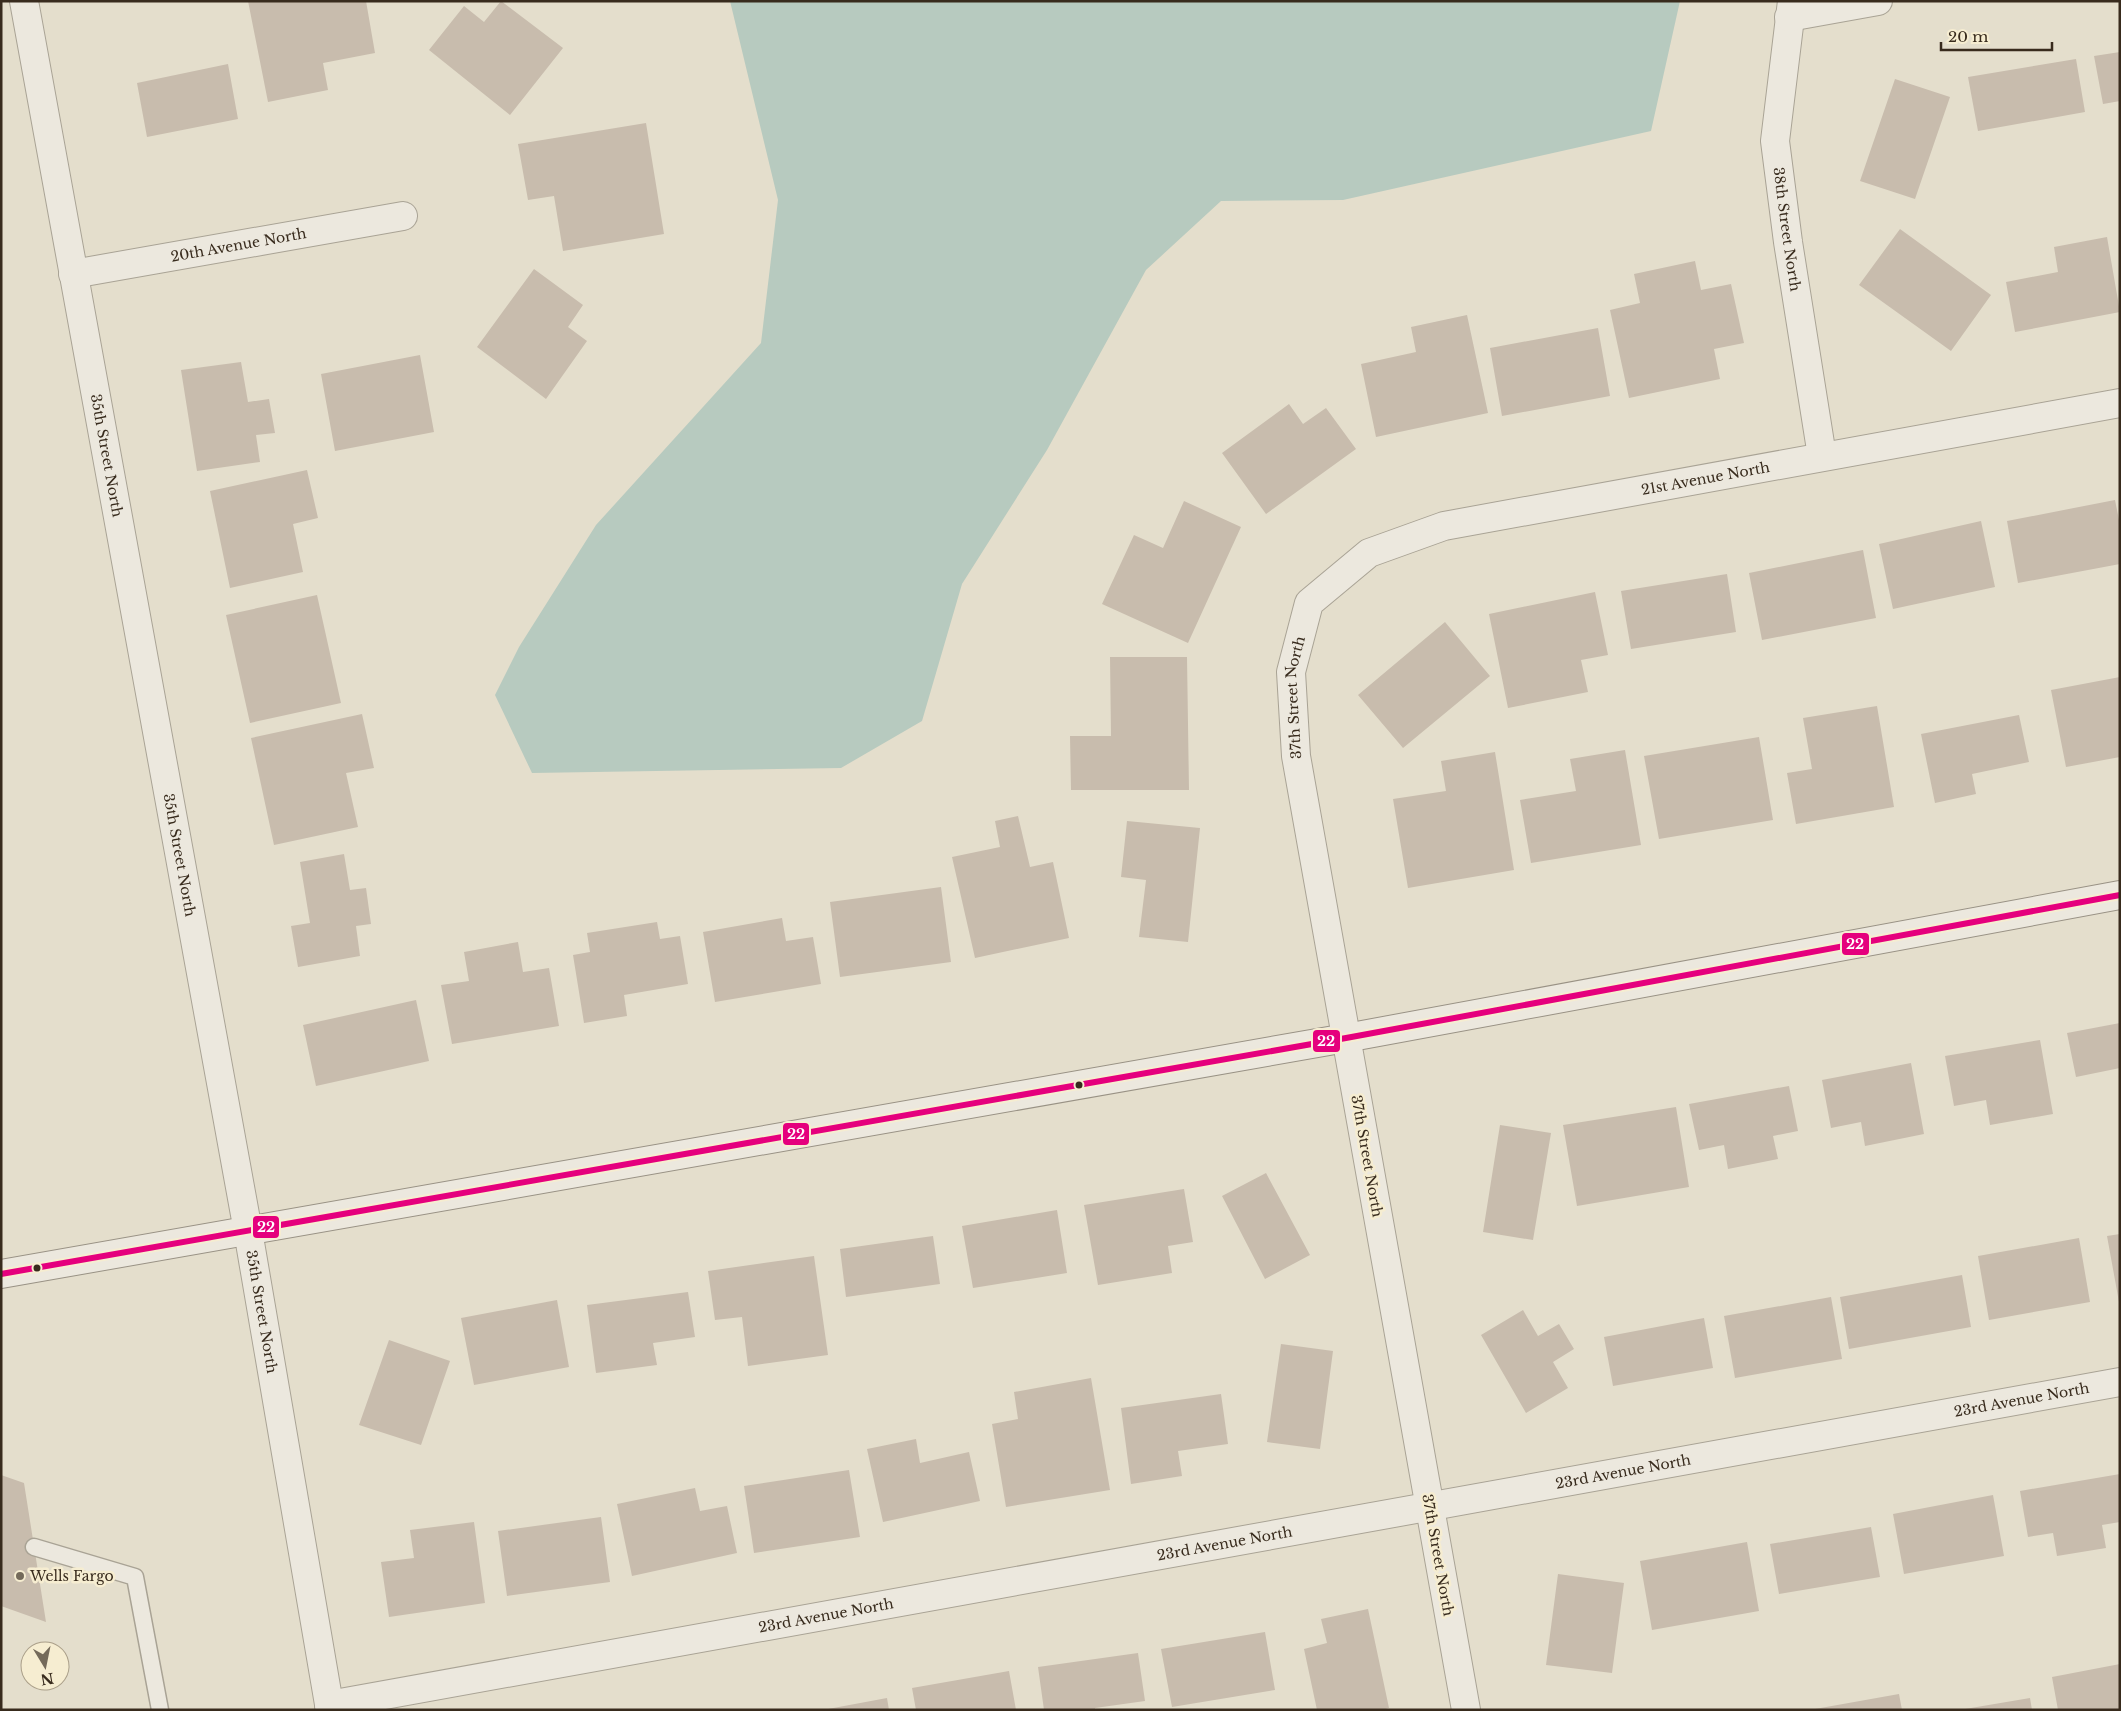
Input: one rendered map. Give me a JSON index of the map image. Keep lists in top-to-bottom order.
{
  "streets": {
    "street": [
      "38th Street North",
      "20th Avenue North",
      "35th Street North",
      "21st Avenue North",
      "37th Street North",
      "23rd Avenue North"
    ]
  },
  "crossings": [
    ["38th Street North", "21st Avenue North"],
    ["20th Avenue North", "35th Street North"],
    ["35th Street North", "23rd Avenue North"],
    ["21st Avenue North", "37th Street North"],
    ["37th Street North", "23rd Avenue North"]
  ],
  "places": ["Wells Fargo"],
  "lines": ["transit line 22"],
  "scale_bar": "20 m",
  "north": "bottom"
}
